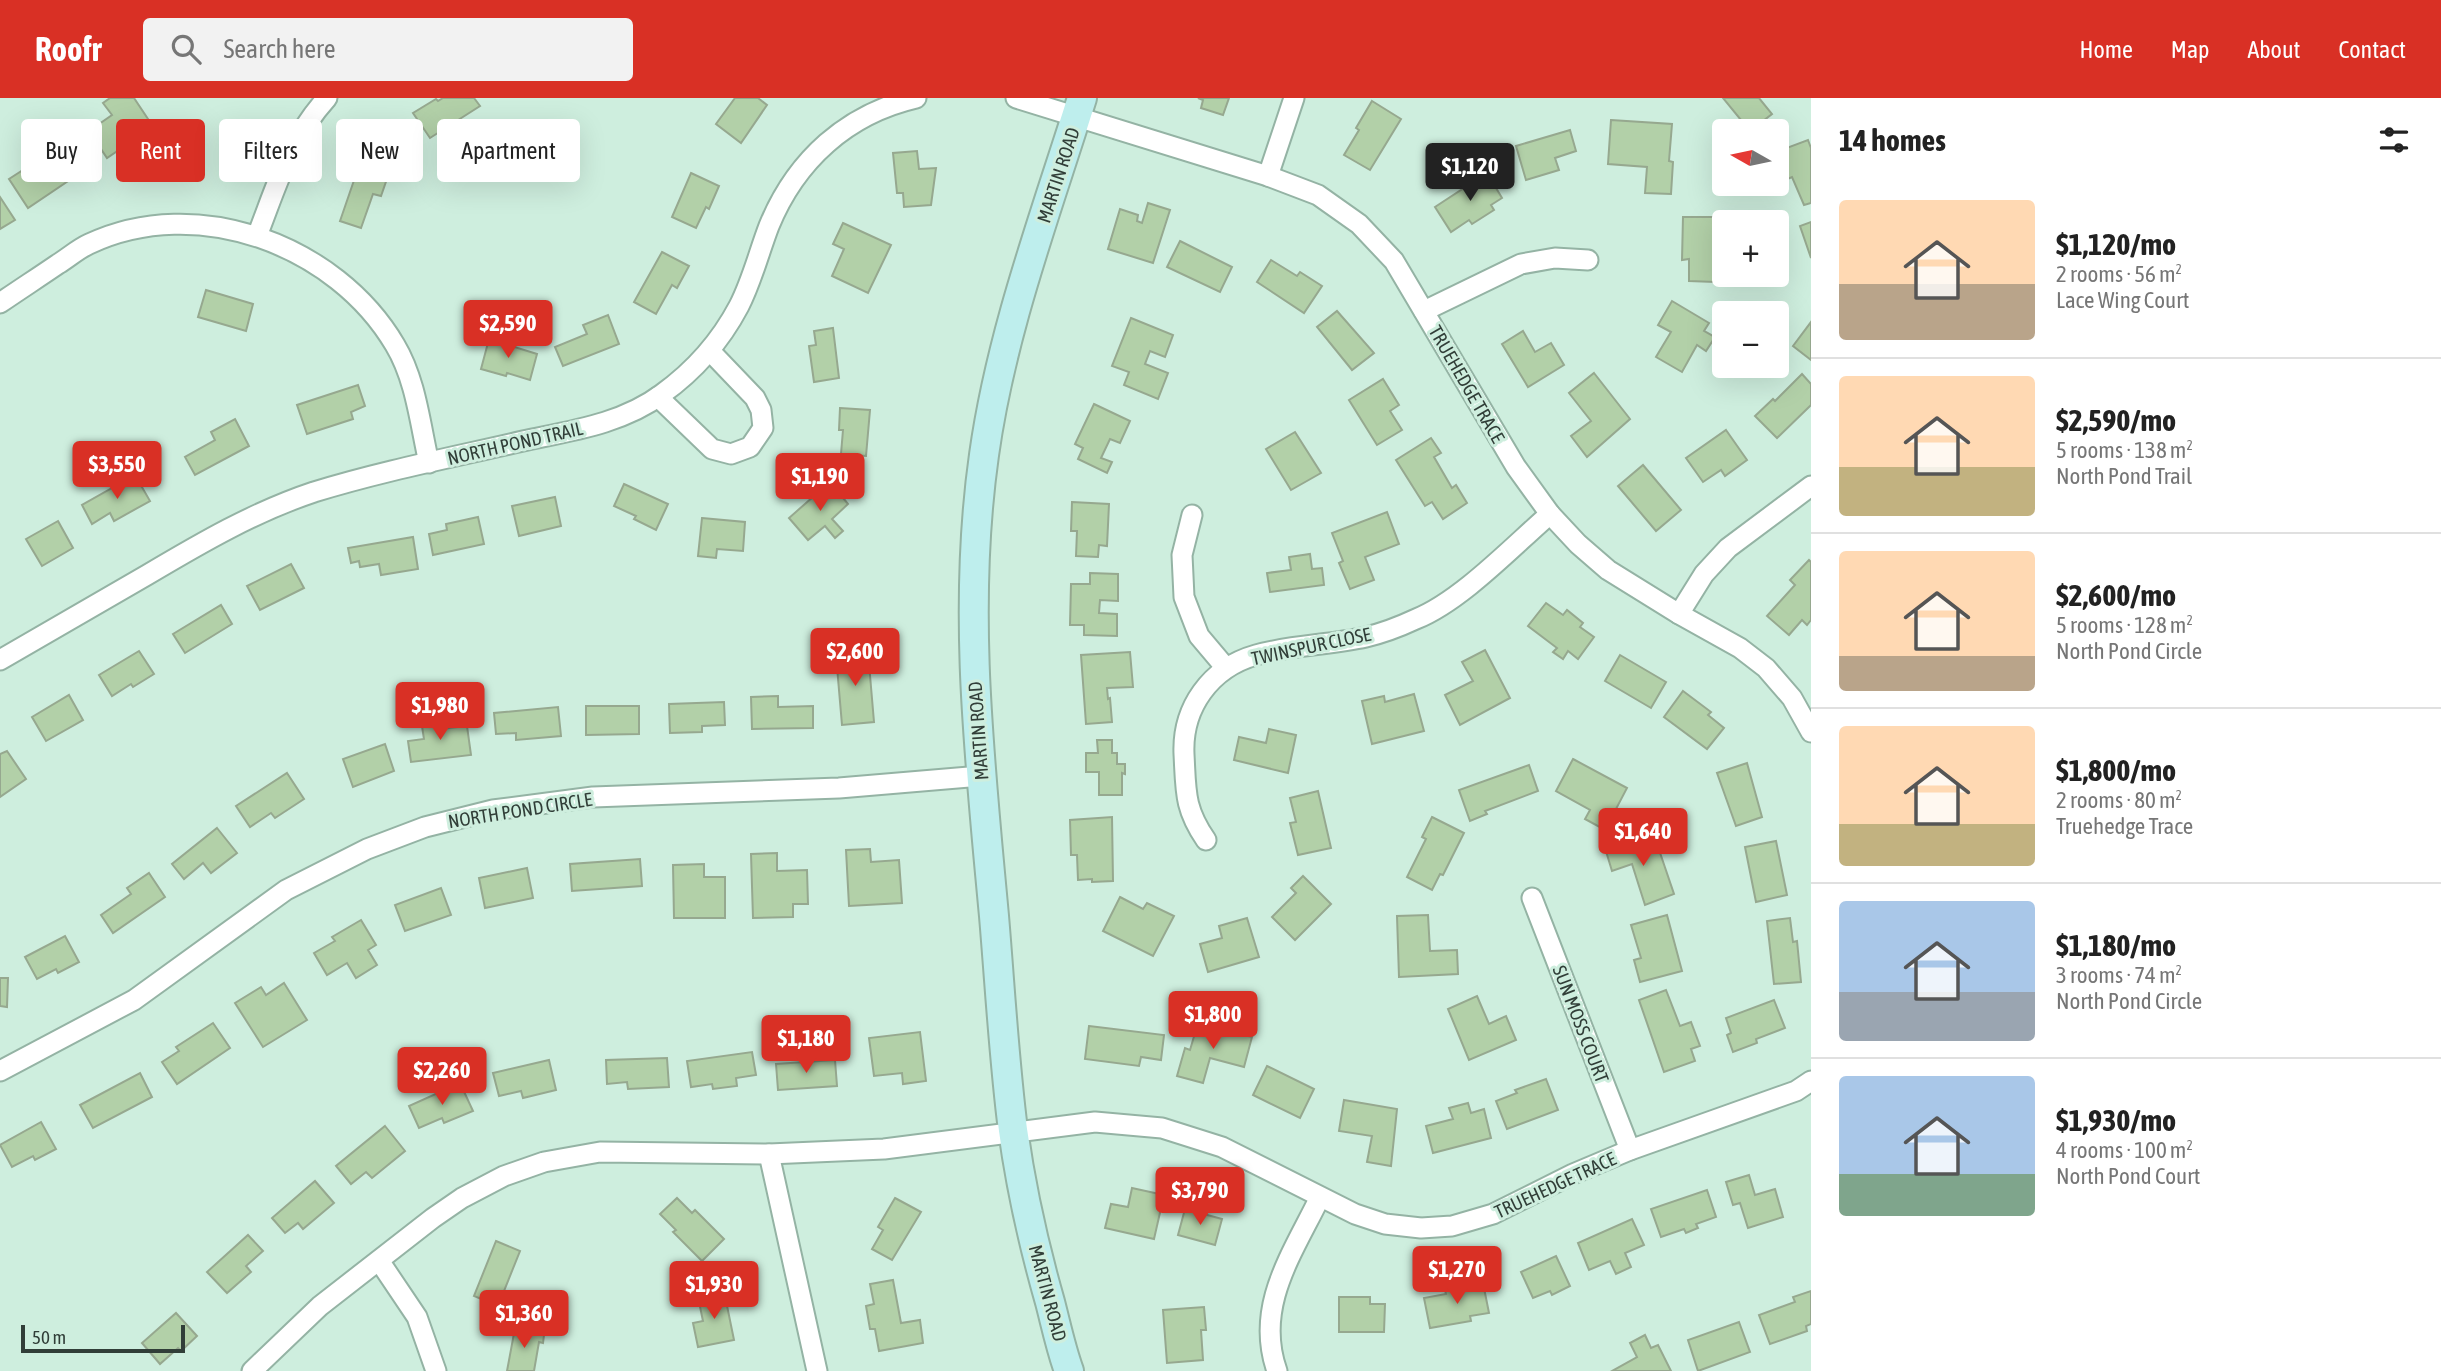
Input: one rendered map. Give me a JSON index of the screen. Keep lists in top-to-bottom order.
{
  "streets": {
    "street": [
      "MARTIN ROAD",
      "TRUEHEDGE TRACE",
      "NORTH POND TRAIL",
      "TWINSPUR CLOSE",
      "NORTH POND CIRCLE",
      "SUN MOSS COURT"
    ]
  },
  "crossings": [
    ["MARTIN ROAD", "TRUEHEDGE TRACE"],
    ["MARTIN ROAD", "NORTH POND CIRCLE"],
    ["TRUEHEDGE TRACE", "TWINSPUR CLOSE"],
    ["TRUEHEDGE TRACE", "SUN MOSS COURT"]
  ],
  "scale_bar": "50 m",
  "north": "left",
  "page": {
    "header": "Roofr",
    "search": "Search here",
    "nav": [
      "Home",
      "Map",
      "About",
      "Contact"
    ],
    "heading": "14 homes",
    "map_buttons": ["+", "−"],
    "chip": [
      "Buy",
      "Rent",
      "Filters",
      "New",
      "Apartment"
    ],
    "price": [
      "$1,120",
      "$2,590",
      "$3,550",
      "$1,190",
      "$2,600",
      "$1,980",
      "$1,640",
      "$1,800",
      "$1,180",
      "$2,260",
      "$3,790",
      "$1,270",
      "$1,930",
      "$1,360"
    ],
    "list": [
      {
        "name": "$1,120/mo",
        "note": "2 rooms · 56 m² · Lace Wing Court"
      },
      {
        "name": "$2,590/mo",
        "note": "5 rooms · 138 m² · North Pond Trail"
      },
      {
        "name": "$2,600/mo",
        "note": "5 rooms · 128 m² · North Pond Circle"
      },
      {
        "name": "$1,800/mo",
        "note": "2 rooms · 80 m² · Truehedge Trace"
      },
      {
        "name": "$1,180/mo",
        "note": "3 rooms · 74 m² · North Pond Circle"
      },
      {
        "name": "$1,930/mo",
        "note": "4 rooms · 100 m² · North Pond Court"
      }
    ],
    "scale": "50 m"
  }
}
